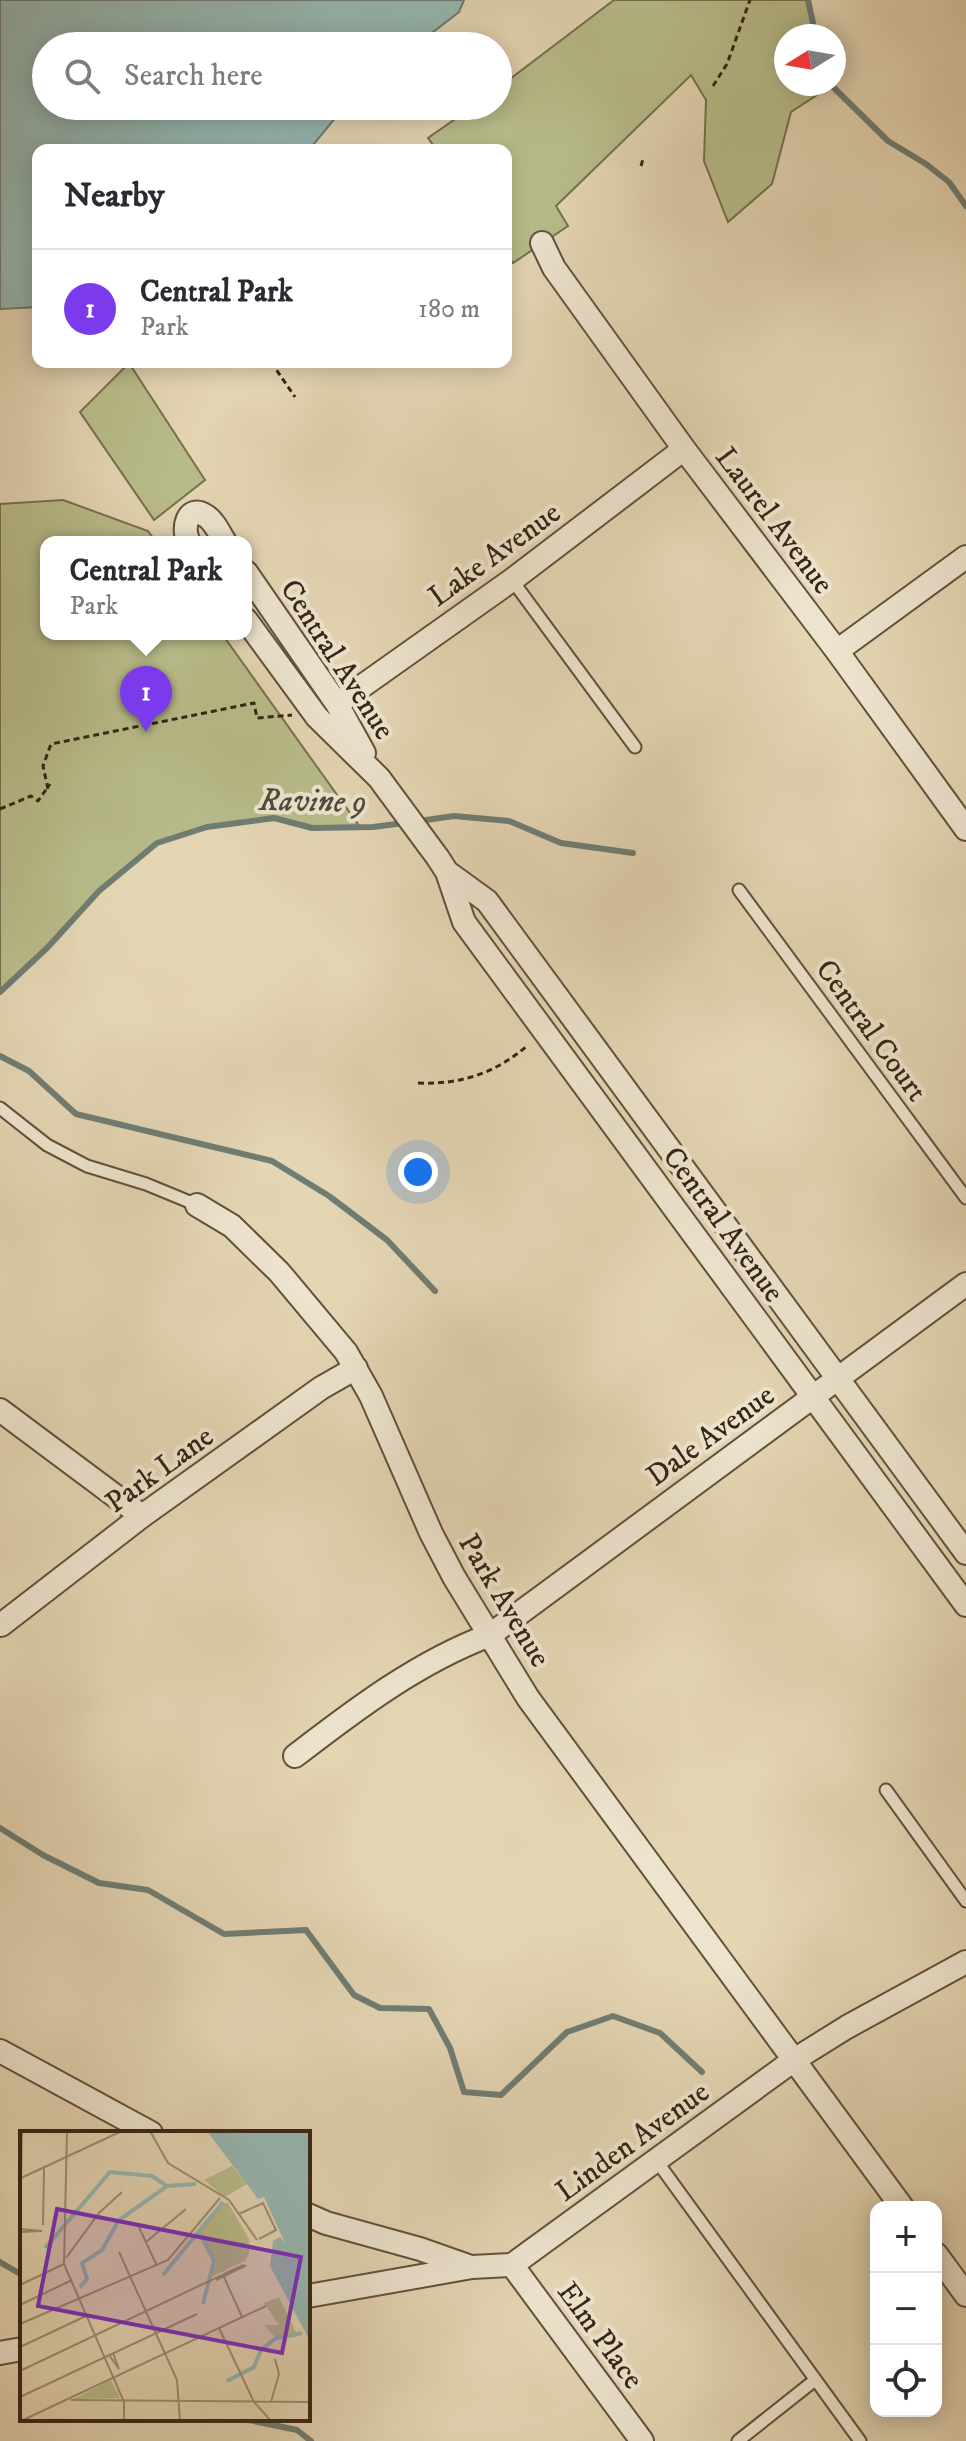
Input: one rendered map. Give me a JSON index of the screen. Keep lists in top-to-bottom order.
{
  "streets": {
    "street": [
      "Laurel Avenue",
      "Lake Avenue",
      "Central Avenue",
      "Dale Avenue",
      "Park Lane",
      "Park Avenue",
      "Linden Avenue",
      "Elm Place"
    ],
    "lane": ["Central Court"]
  },
  "crossings": [
    ["Laurel Avenue", "Lake Avenue"],
    ["Lake Avenue", "Central Avenue"],
    ["Central Avenue", "Dale Avenue"],
    ["Dale Avenue", "Park Avenue"],
    ["Park Lane", "Park Avenue"],
    ["Park Avenue", "Linden Avenue"],
    ["Linden Avenue", "Elm Place"]
  ],
  "water": ["Ravine 9"],
  "north": "left",
  "page": {
    "search": "Search here",
    "heading": "Nearby",
    "list": [
      {
        "mark": "1",
        "name": "Central Park",
        "note": "Park",
        "value": "180 m"
      }
    ],
    "popup": ["Central Park", "Park"],
    "pins": "1",
    "map_buttons": ["+", "−"]
  }
}
